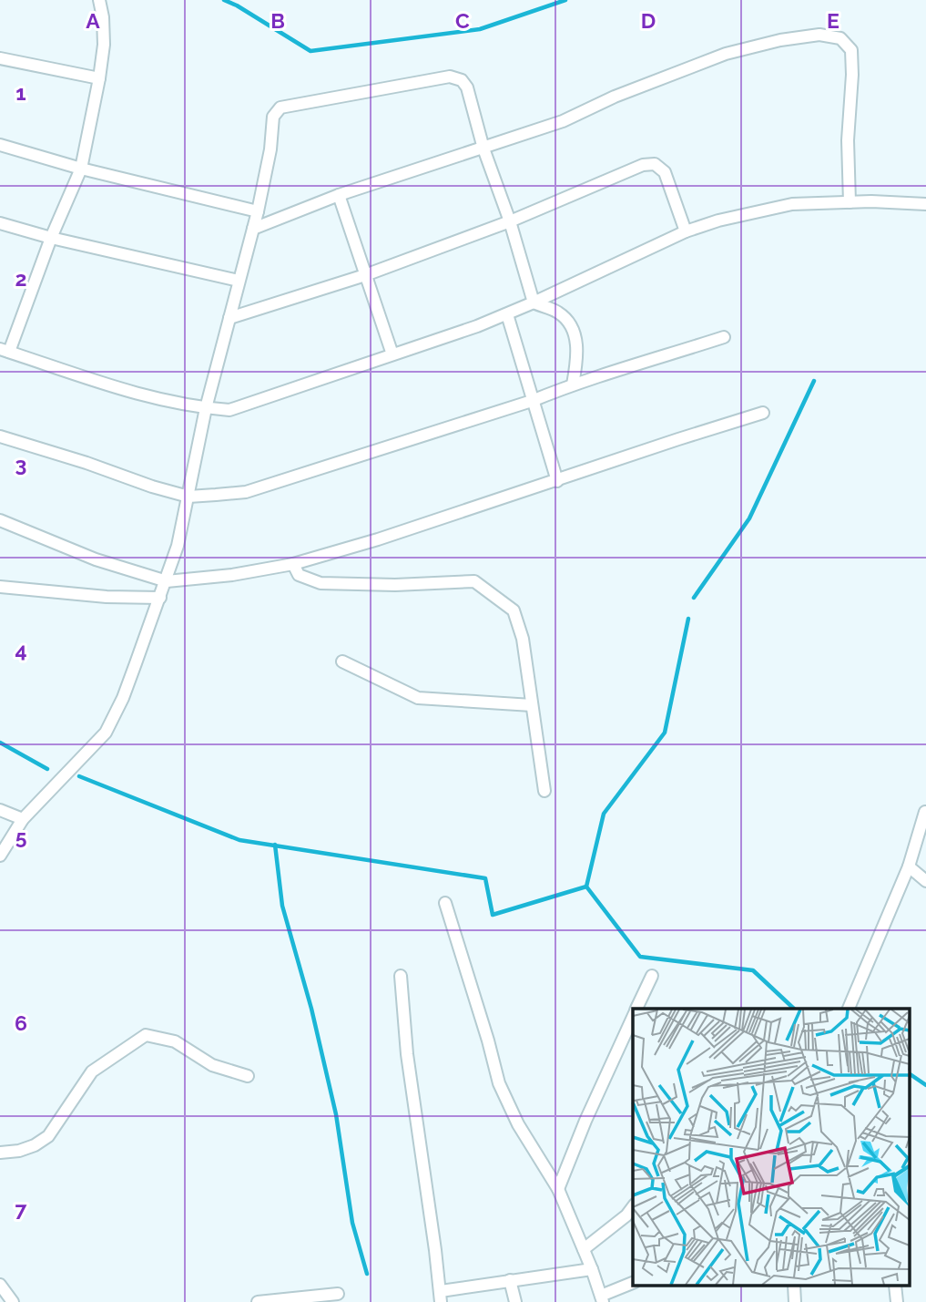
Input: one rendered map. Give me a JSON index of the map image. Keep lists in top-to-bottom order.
{
  "grid": {
    "columns": [
      "A",
      "B",
      "C",
      "D",
      "E"
    ],
    "rows": [
      "1",
      "2",
      "3",
      "4",
      "5",
      "6",
      "7"
    ]
  }
}
